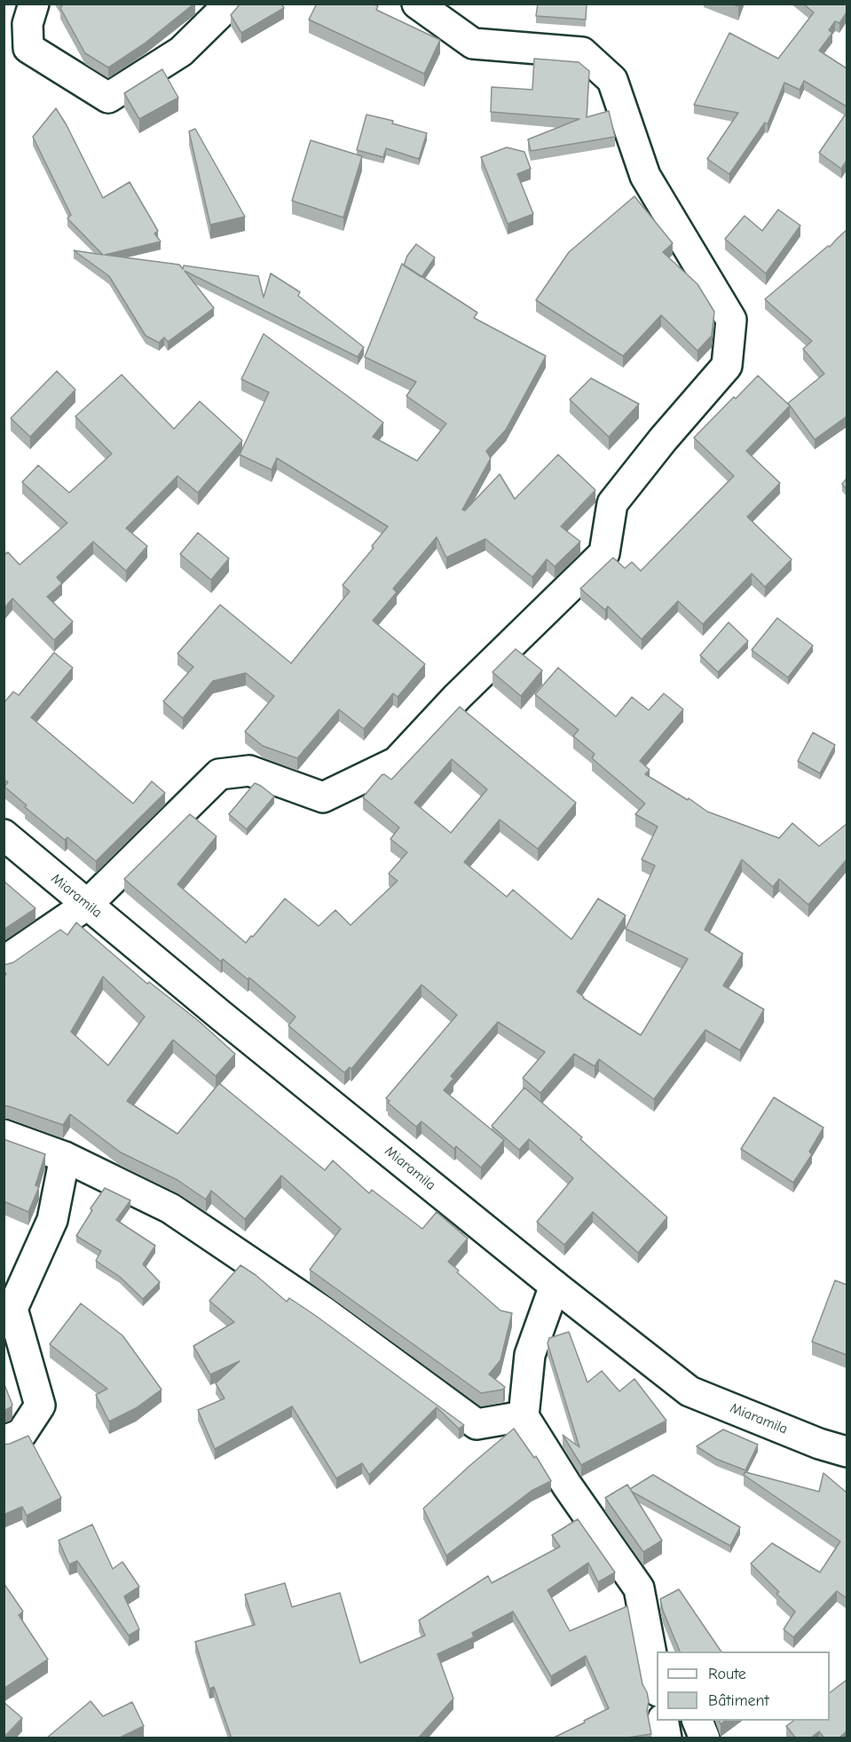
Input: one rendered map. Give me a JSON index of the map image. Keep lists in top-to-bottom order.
{
  "streets": {
    "street": ["Miaramila"]
  },
  "legend": ["Route", "Bâtiment"]
}
